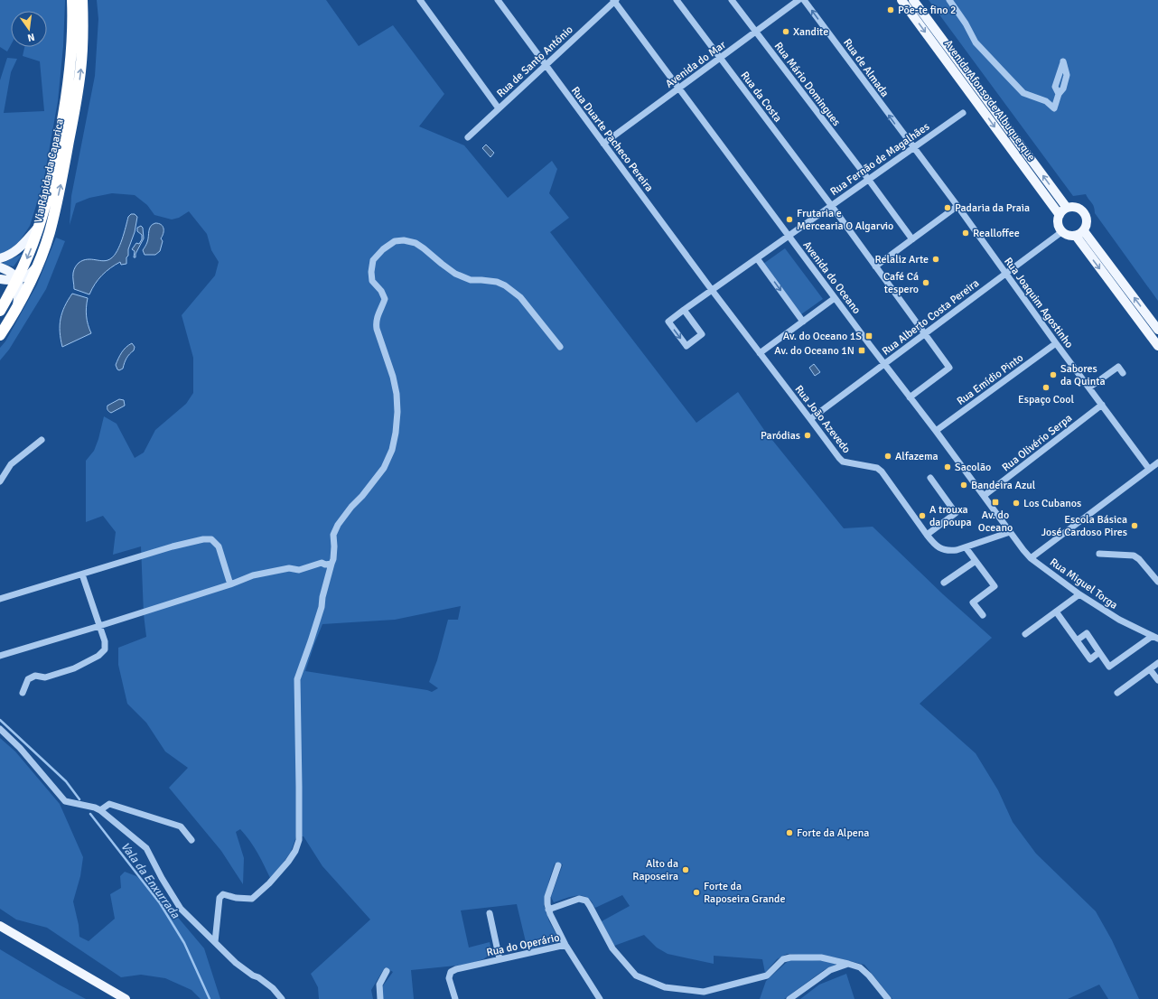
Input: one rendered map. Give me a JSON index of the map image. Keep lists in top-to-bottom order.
{
  "streets": {
    "highway": ["Via Rápida da Caparica"],
    "main road": ["Avenida Afonso de Albuquerque"],
    "street": [
      "Rua de Santo António",
      "Avenida do Mar",
      "Rua de Almada",
      "Rua Mário Domingues",
      "Rua da Costa",
      "Rua Duarte Pacheco Pereira",
      "Rua Fernão de Magalhães",
      "Avenida do Oceano",
      "Rua Joaquim Agostinho",
      "Rua Alberto Costa Pereira",
      "Rua Emídio Pinto",
      "Rua João Azevedo",
      "Rua Olivério Serpa",
      "Rua Miguel Torga",
      "Rua do Operário"
    ]
  },
  "crossings": [
    ["Rua de Santo António", "Rua Duarte Pacheco Pereira"],
    ["Rua de Santo António", "Avenida do Oceano"],
    ["Avenida do Mar", "Rua Mário Domingues"],
    ["Avenida do Mar", "Rua da Costa"],
    ["Avenida do Mar", "Rua Duarte Pacheco Pereira"],
    ["Avenida do Mar", "Avenida do Oceano"],
    ["Rua de Almada", "Rua Fernão de Magalhães"],
    ["Rua de Almada", "Rua Joaquim Agostinho"],
    ["Rua Mário Domingues", "Rua Fernão de Magalhães"],
    ["Rua da Costa", "Rua Fernão de Magalhães"],
    ["Rua da Costa", "Avenida do Oceano"],
    ["Rua da Costa", "Rua Alberto Costa Pereira"],
    ["Avenida Afonso de Albuquerque", "Rua Alberto Costa Pereira"],
    ["Rua Duarte Pacheco Pereira", "Rua Fernão de Magalhães"],
    ["Rua Duarte Pacheco Pereira", "Rua João Azevedo"],
    ["Rua Fernão de Magalhães", "Avenida do Oceano"],
    ["Rua Fernão de Magalhães", "Rua Joaquim Agostinho"],
    ["Rua Fernão de Magalhães", "Rua João Azevedo"],
    ["Avenida do Oceano", "Rua Alberto Costa Pereira"],
    ["Avenida do Oceano", "Rua Emídio Pinto"],
    ["Avenida do Oceano", "Rua João Azevedo"],
    ["Avenida do Oceano", "Rua Olivério Serpa"],
    ["Avenida do Oceano", "Rua Miguel Torga"],
    ["Rua Joaquim Agostinho", "Rua Alberto Costa Pereira"],
    ["Rua Joaquim Agostinho", "Rua Emídio Pinto"],
    ["Rua Joaquim Agostinho", "Rua Olivério Serpa"],
    ["Rua Alberto Costa Pereira", "Rua João Azevedo"],
    ["Rua João Azevedo", "Rua Miguel Torga"]
  ],
  "one_way": ["Rua de Almada"],
  "water": ["Vala da Enxurrada"],
  "places": {
    "other": [
      "Põe-te fino 2",
      "Xandite",
      "Padaria da Praia",
      "Frutaria e Mercearia O Algarvio",
      "Realloffee",
      "Relaliz Arte",
      "Café Cá tespero",
      "Sabores da Quinta",
      "Espaço Cool",
      "Paródias",
      "Alfazema",
      "Sacolão",
      "Bandeira Azul",
      "Los Cubanos",
      "A trouxa da poupa",
      "Escola Básica José Cardoso Pires",
      "Forte da Alpena",
      "Alto da Raposeira",
      "Forte da Raposeira Grande"
    ],
    "transit": ["Av. do Oceano 1S", "Av. do Oceano 1N", "Av. do Oceano"]
  },
  "north": "bottom"
}
